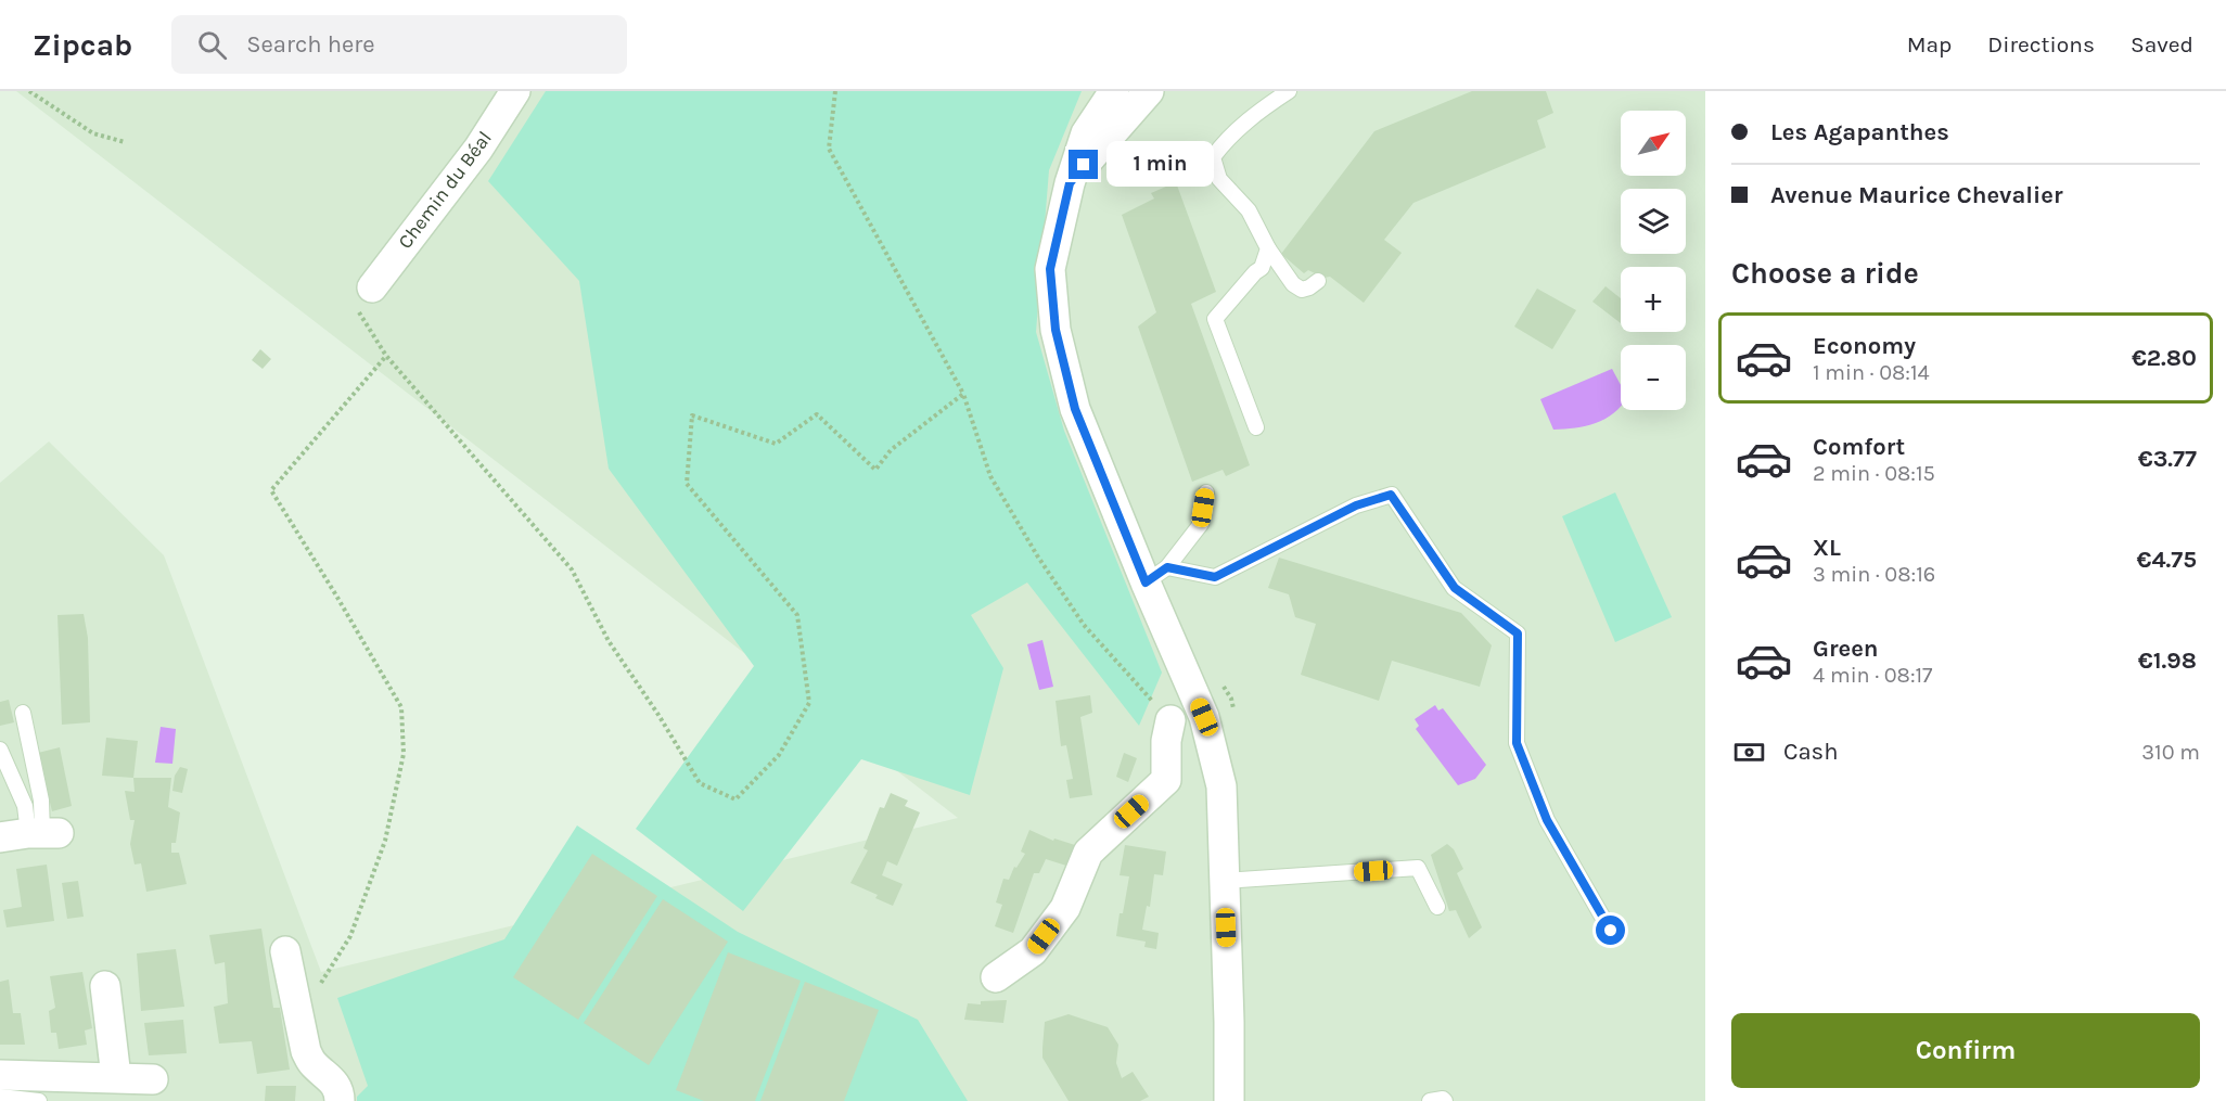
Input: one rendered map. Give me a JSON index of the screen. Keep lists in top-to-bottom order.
{
  "streets": {
    "street": ["Chemin du Béal"]
  },
  "north": "top right",
  "page": {
    "header": "Zipcab",
    "search": "Search here",
    "nav": ["Map", "Directions", "Saved"],
    "banner": ["Les Agapanthes", "Avenue Maurice Chevalier"],
    "map_buttons": ["+", "−"],
    "bubble": "1 min",
    "heading": "Choose a ride",
    "list": [
      {
        "name": "Economy",
        "note": "1 min · 08:14",
        "value": "€2.80"
      },
      {
        "name": "Comfort",
        "note": "2 min · 08:15",
        "value": "€3.77"
      },
      {
        "name": "XL",
        "note": "3 min · 08:16",
        "value": "€4.75"
      },
      {
        "name": "Green",
        "note": "4 min · 08:17",
        "value": "€1.98"
      }
    ],
    "pay": ["Cash", "310 m"],
    "buttons": "Confirm"
  }
}
